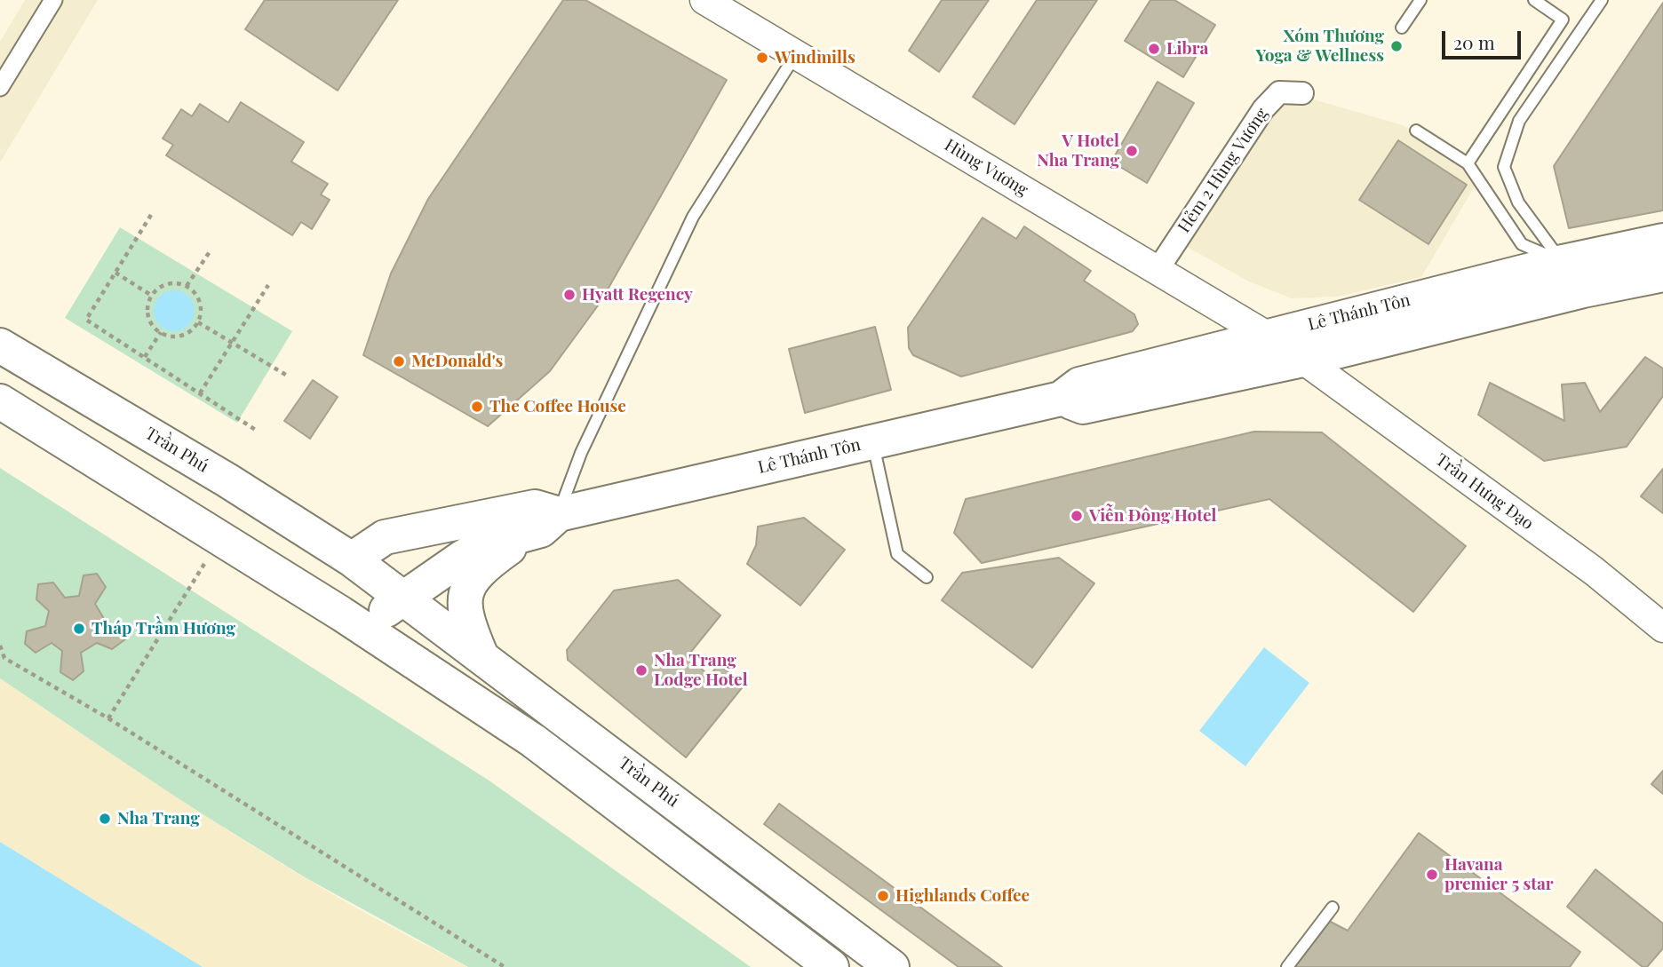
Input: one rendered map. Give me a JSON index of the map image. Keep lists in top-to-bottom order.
{
  "streets": {
    "main road": ["Lê Thánh Tôn", "Trần Phú"],
    "street": ["Hùng Vương", "Hẻm 2 Hùng Vương", "Trần Hưng Đạo"]
  },
  "crossings": [
    ["Hùng Vương", "Hẻm 2 Hùng Vương"],
    ["Hùng Vương", "Lê Thánh Tôn"],
    ["Lê Thánh Tôn", "Trần Phú"],
    ["Lê Thánh Tôn", "Trần Hưng Đạo"]
  ],
  "places": [
    "Xóm Thương Yoga & Wellness",
    "Libra",
    "Windmills",
    "V Hotel Nha Trang",
    "Hyatt Regency",
    "McDonald's",
    "The Coffee House",
    "Viễn Đông Hotel",
    "Tháp Trầm Hương",
    "Nha Trang Lodge Hotel",
    "Nha Trang",
    "Havana premier 5 star",
    "Highlands Coffee"
  ],
  "scale_bar": "20 m"
}
